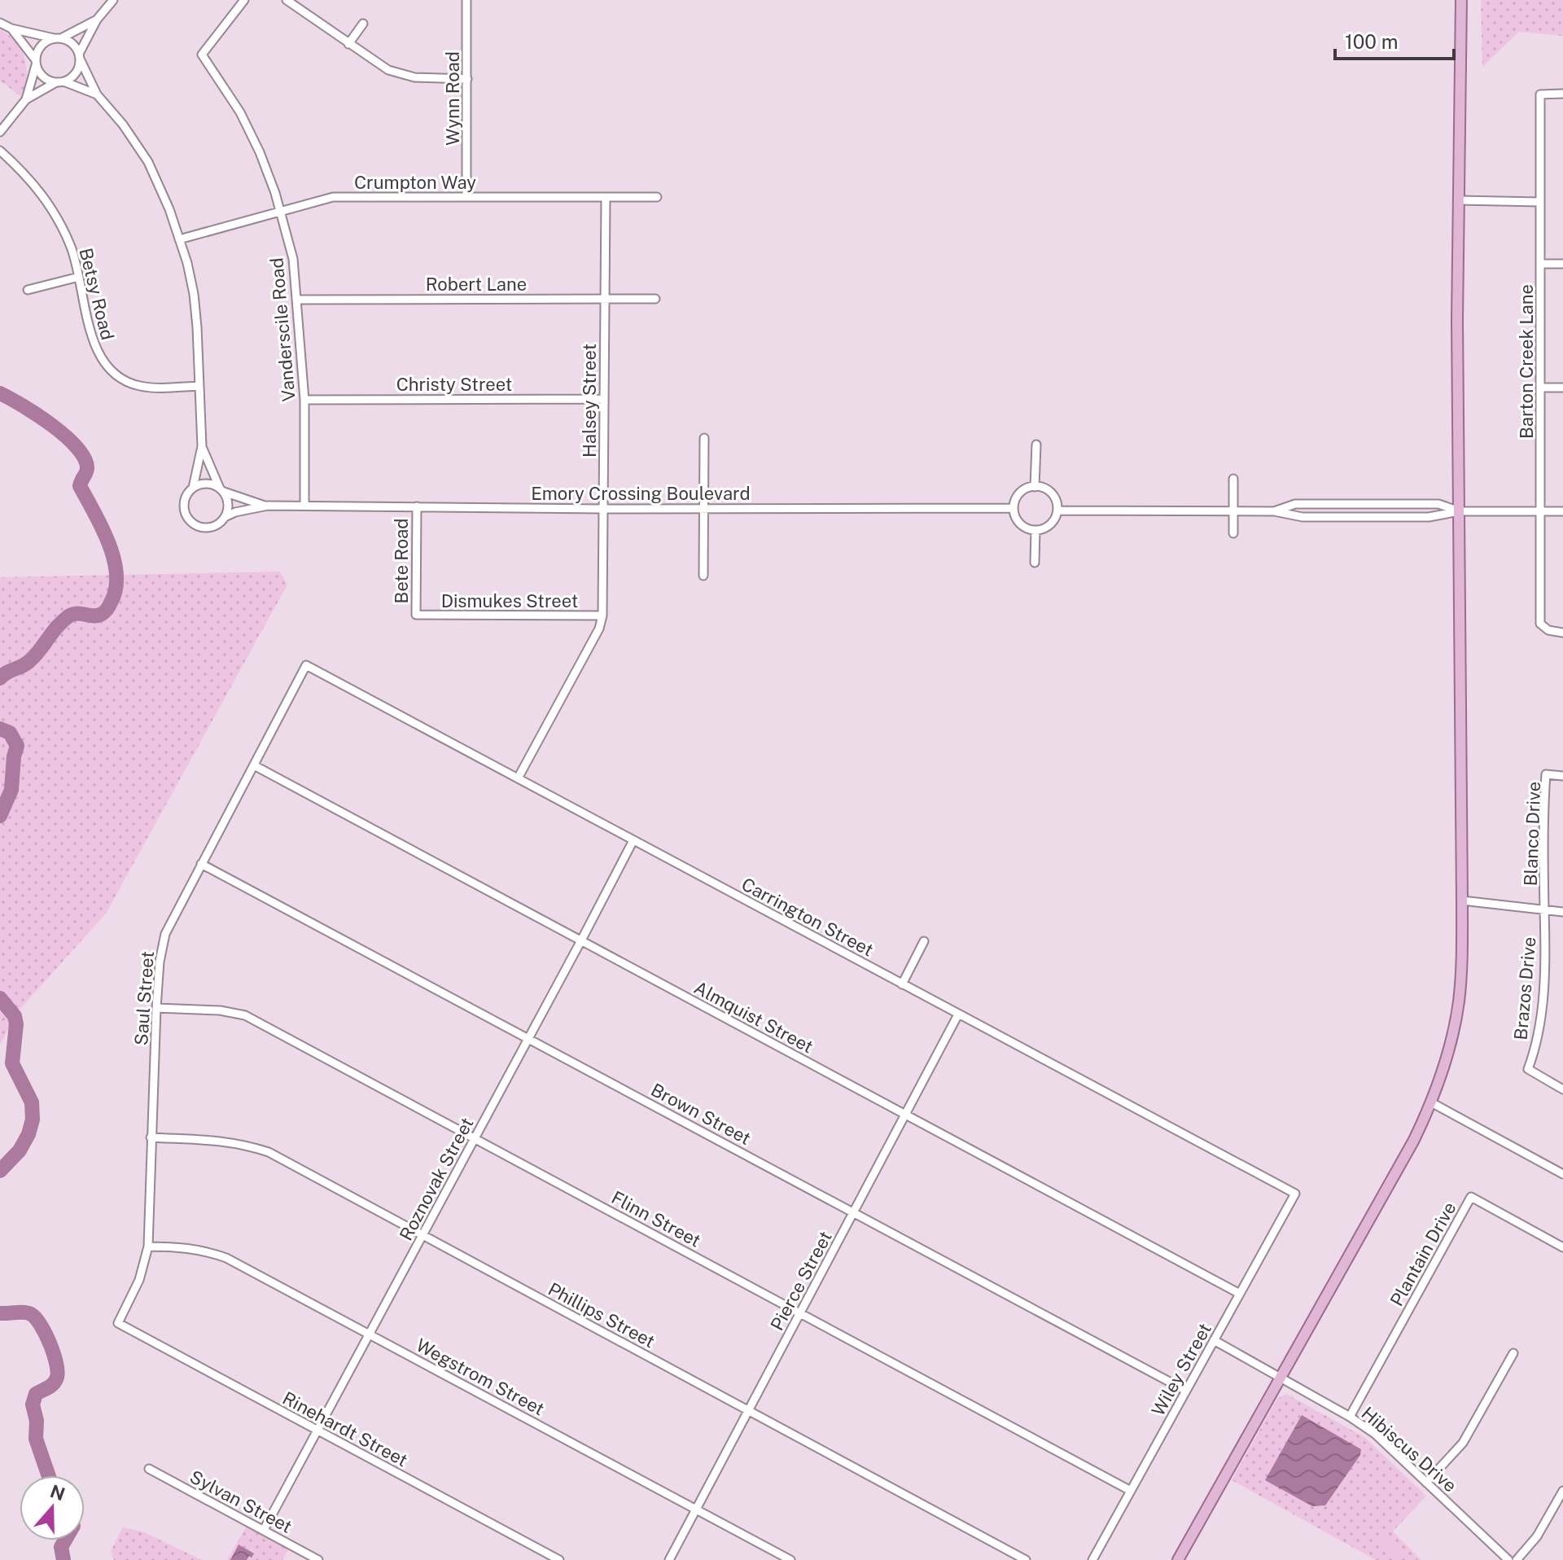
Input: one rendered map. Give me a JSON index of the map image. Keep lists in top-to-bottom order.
{
  "streets": {
    "street": [
      "Wynn Road",
      "Crumpton Way",
      "Robert Lane",
      "Betsy Road",
      "Vanderscile Road",
      "Barton Creek Lane",
      "Christy Street",
      "Halsey Street",
      "Emory Crossing Boulevard",
      "Bete Road",
      "Dismukes Street",
      "Blanco Drive",
      "Carrington Street",
      "Brazos Drive",
      "Saul Street",
      "Almquist Street",
      "Brown Street",
      "Roznovak Street",
      "Flinn Street",
      "Plantain Drive",
      "Pierce Street",
      "Phillips Street",
      "Wiley Street",
      "Wegstrom Street",
      "Rinehardt Street",
      "Hibiscus Drive",
      "Sylvan Street"
    ]
  },
  "crossings": [
    ["Wynn Road", "Crumpton Way"],
    ["Crumpton Way", "Vanderscile Road"],
    ["Crumpton Way", "Halsey Street"],
    ["Robert Lane", "Vanderscile Road"],
    ["Robert Lane", "Halsey Street"],
    ["Vanderscile Road", "Christy Street"],
    ["Vanderscile Road", "Emory Crossing Boulevard"],
    ["Christy Street", "Halsey Street"],
    ["Halsey Street", "Emory Crossing Boulevard"],
    ["Halsey Street", "Dismukes Street"],
    ["Halsey Street", "Carrington Street"],
    ["Emory Crossing Boulevard", "Bete Road"],
    ["Bete Road", "Dismukes Street"],
    ["Blanco Drive", "Brazos Drive"],
    ["Carrington Street", "Saul Street"],
    ["Carrington Street", "Roznovak Street"],
    ["Carrington Street", "Pierce Street"],
    ["Carrington Street", "Wiley Street"],
    ["Saul Street", "Almquist Street"],
    ["Saul Street", "Brown Street"],
    ["Saul Street", "Flinn Street"],
    ["Saul Street", "Phillips Street"],
    ["Saul Street", "Wegstrom Street"],
    ["Saul Street", "Rinehardt Street"],
    ["Almquist Street", "Roznovak Street"],
    ["Almquist Street", "Pierce Street"],
    ["Almquist Street", "Wiley Street"],
    ["Brown Street", "Roznovak Street"],
    ["Brown Street", "Pierce Street"],
    ["Brown Street", "Wiley Street"],
    ["Roznovak Street", "Flinn Street"],
    ["Roznovak Street", "Phillips Street"],
    ["Roznovak Street", "Wegstrom Street"],
    ["Roznovak Street", "Rinehardt Street"],
    ["Roznovak Street", "Sylvan Street"],
    ["Flinn Street", "Pierce Street"],
    ["Flinn Street", "Wiley Street"],
    ["Plantain Drive", "Hibiscus Drive"],
    ["Pierce Street", "Phillips Street"],
    ["Pierce Street", "Wegstrom Street"],
    ["Wiley Street", "Hibiscus Drive"]
  ],
  "scale_bar": "100 m",
  "north": "top"
}
